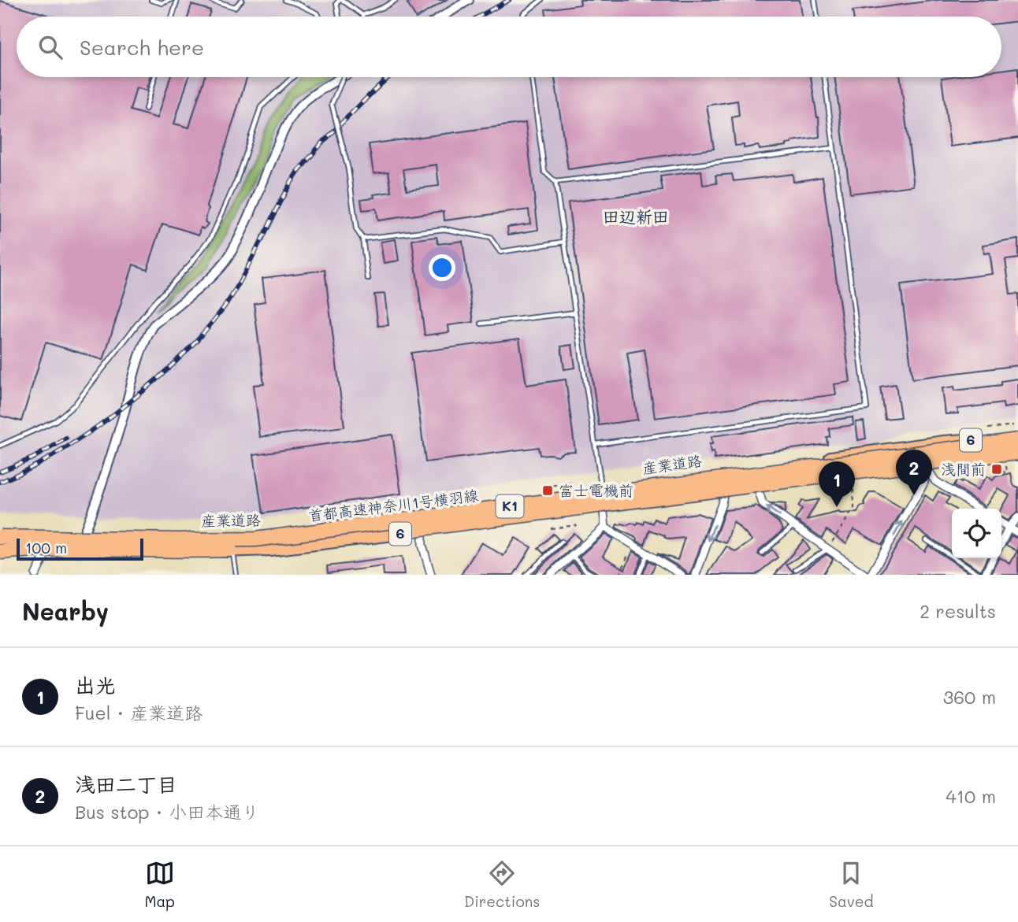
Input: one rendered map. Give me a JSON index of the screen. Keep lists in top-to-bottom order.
{
  "streets": {
    "highway": ["首都高速神奈川1号横羽線", "K1"],
    "main road": ["6", "産業道路"]
  },
  "crossings": [
    ["産業道路", "首都高速神奈川1号横羽線"]
  ],
  "districts": ["田辺新田"],
  "places": {
    "transit": ["浅間前", "富士電機前"]
  },
  "scale_bar": "100 m",
  "page": {
    "search": "Search here",
    "pins": ["2", "1"],
    "scale": "100 m",
    "heading": ["Nearby", "2 results"],
    "list": [
      {
        "mark": "1",
        "name": "出光",
        "note": "Fuel · 産業道路",
        "value": "360 m"
      },
      {
        "mark": "2",
        "name": "浅田二丁目",
        "note": "Bus stop · 小田本通り",
        "value": "410 m"
      }
    ],
    "nav": ["Map", "Directions", "Saved"]
  }
}
